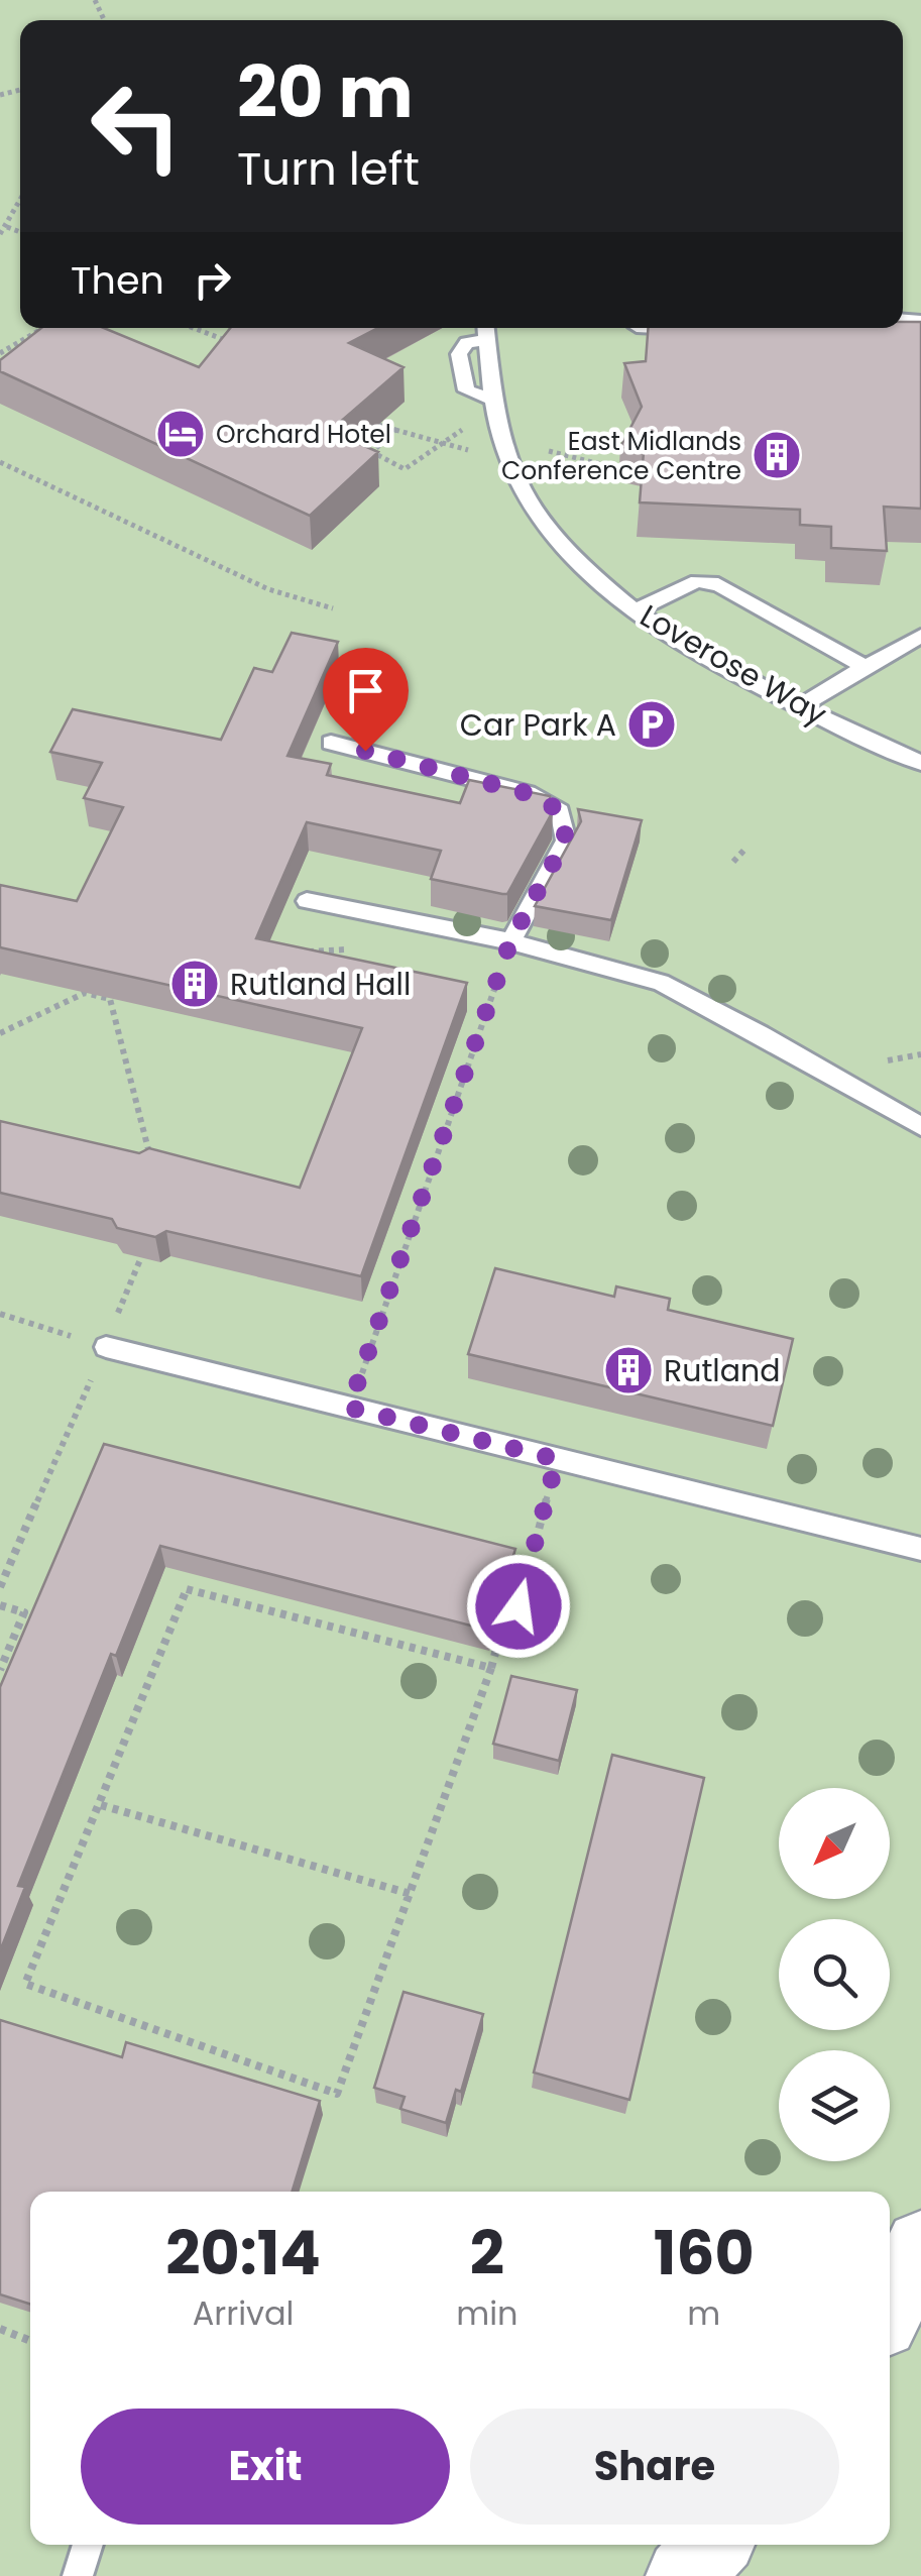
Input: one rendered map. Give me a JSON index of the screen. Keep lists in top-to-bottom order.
{
  "streets": {
    "lane": ["Loverose Way"]
  },
  "places": {
    "hotel": ["Orchard Hotel"],
    "building": ["East Midlands Conference Centre", "Rutland Hall", "Rutland"],
    "parking": ["Car Park A"]
  },
  "north": "bottom left",
  "page": {
    "turn": ["20 m", "Turn left"],
    "then": "Then",
    "eta": [
      "20:14",
      "Arrival",
      "2",
      "min",
      "160",
      "m"
    ],
    "buttons": ["Exit", "Share"]
  }
}
